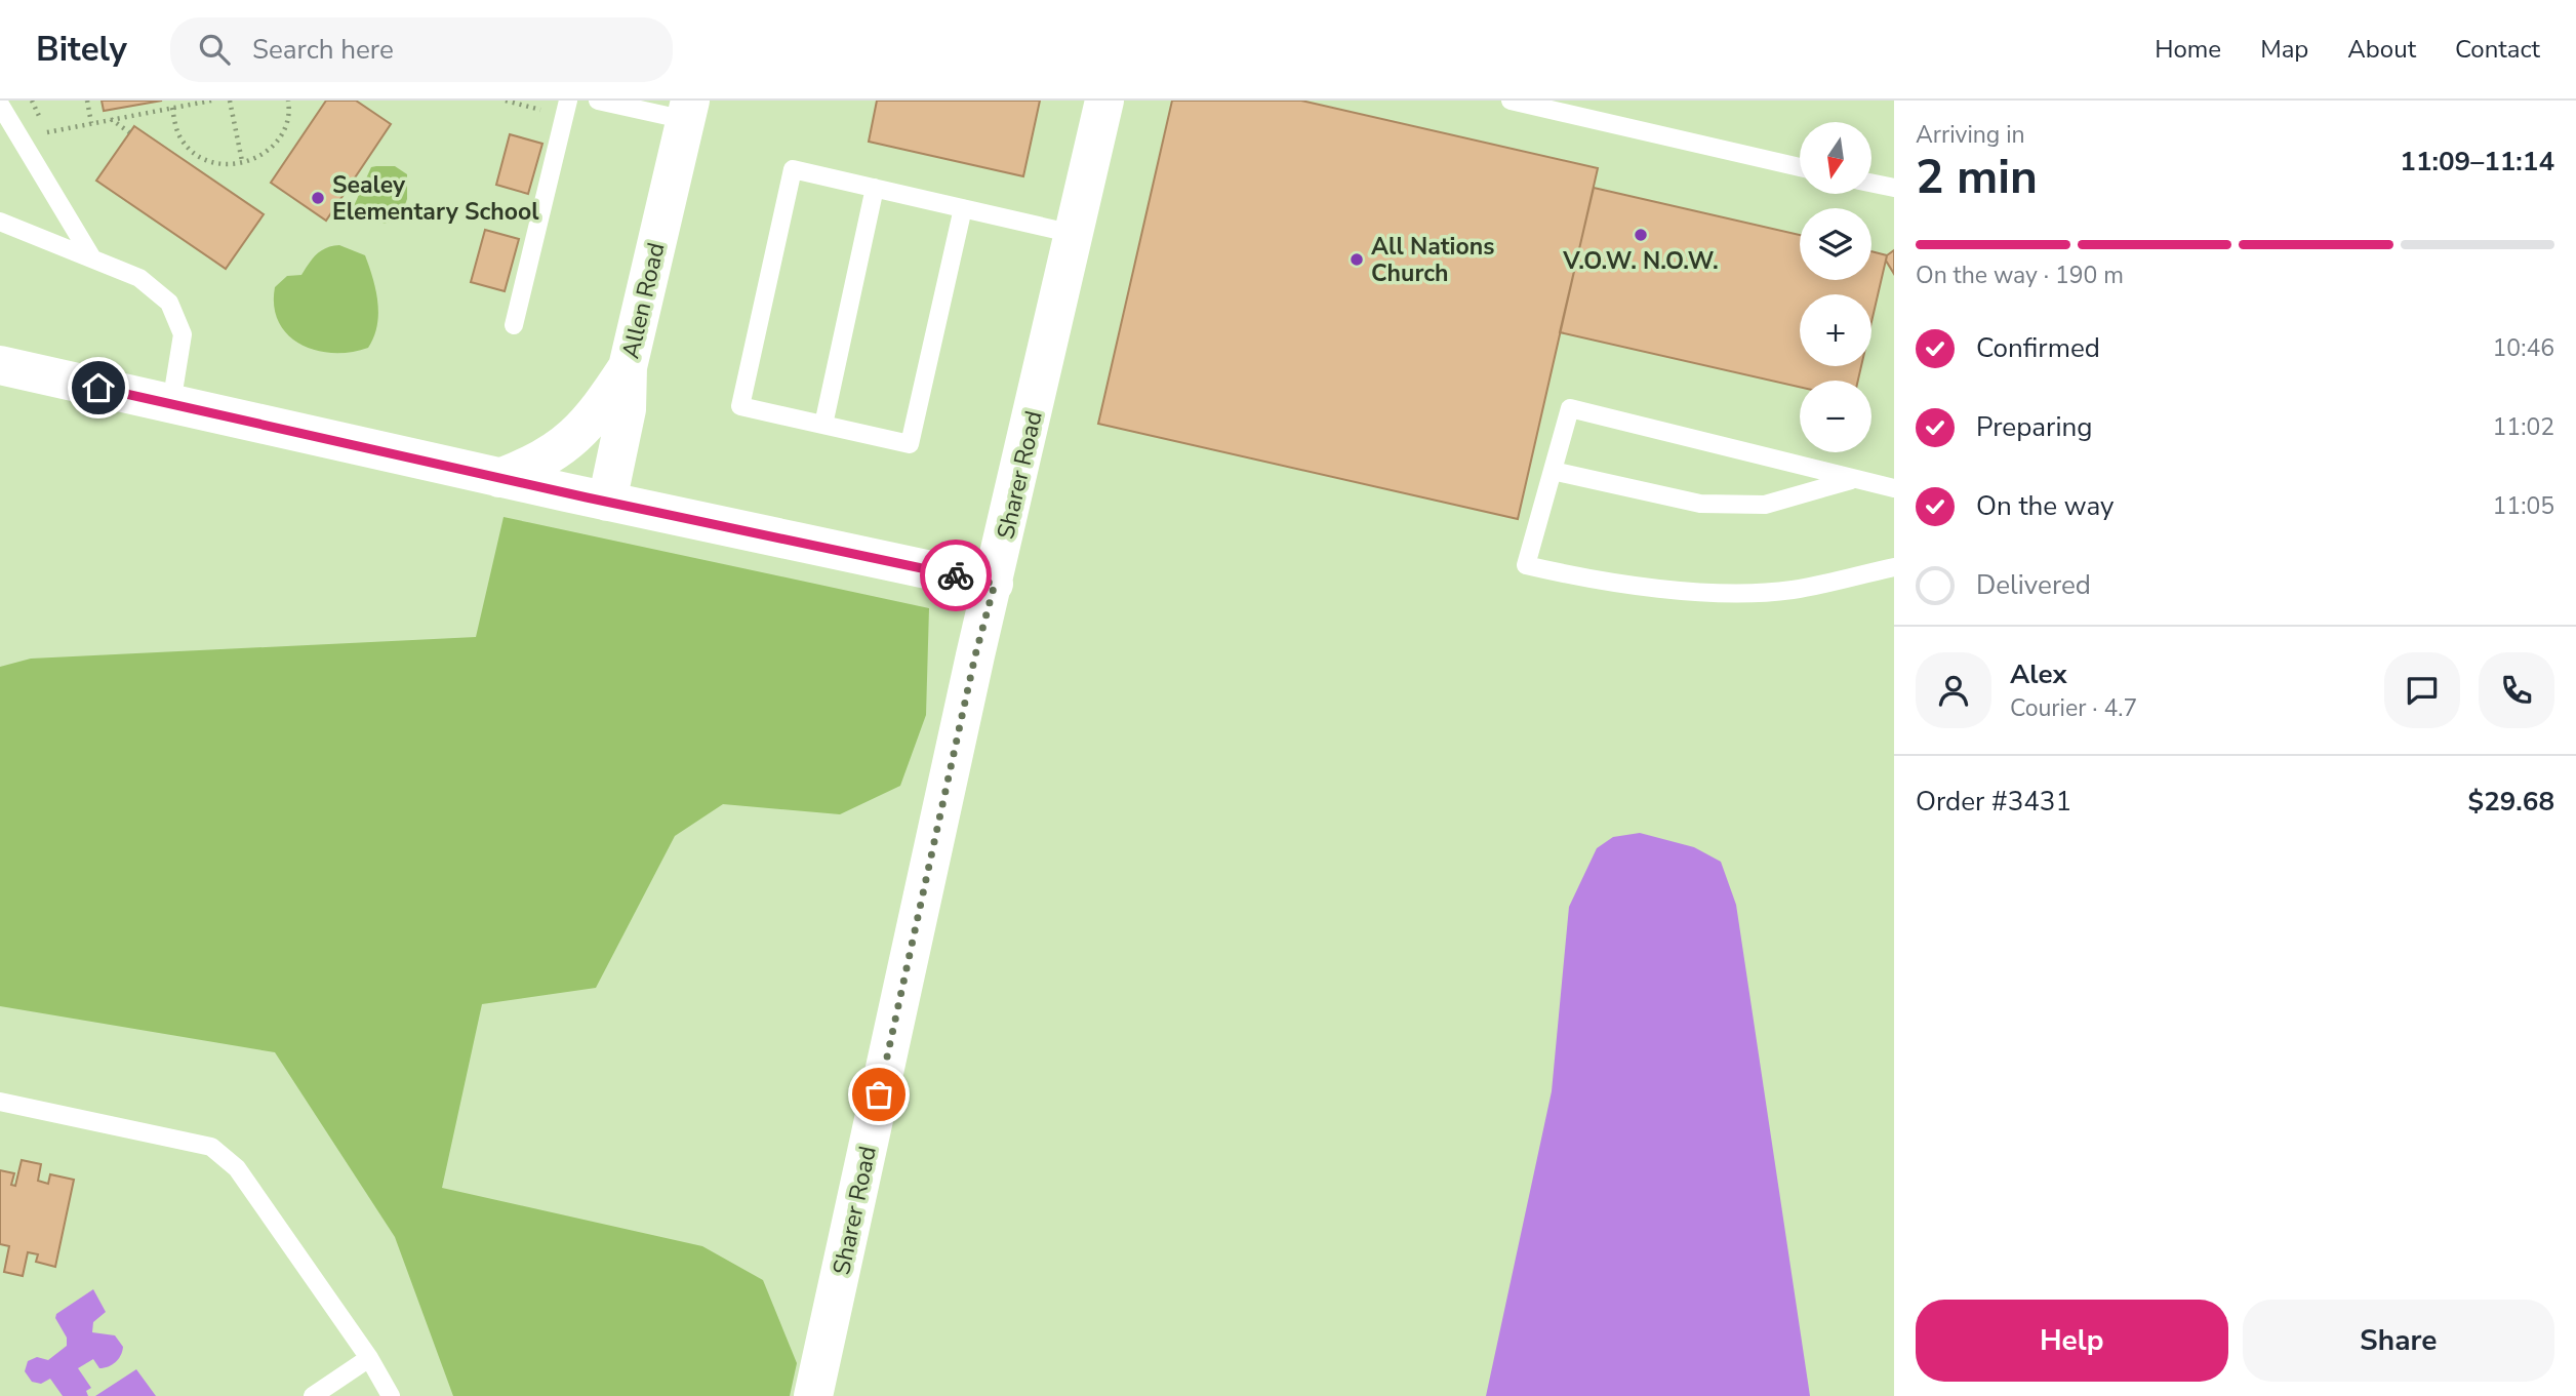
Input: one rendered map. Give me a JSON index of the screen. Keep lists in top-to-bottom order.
{
  "streets": {
    "street": ["Allen Road", "Sharer Road"]
  },
  "places": ["Sealey Elementary School", "V.O.W. N.O.W.", "All Nations Church"],
  "north": "bottom",
  "page": {
    "header": "Bitely",
    "search": "Search here",
    "nav": [
      "Home",
      "Map",
      "About",
      "Contact"
    ],
    "heading": ["2 min", "Arriving in", "11:09–11:14"],
    "panel": [
      "Alex",
      "Courier · 4.7",
      "Order #3431",
      "$29.68"
    ],
    "map_buttons": ["+", "−"],
    "bar": "On the way · 190 m",
    "list": [
      ["Confirmed", "10:46"],
      ["Preparing", "11:02"],
      ["On the way", "11:05"],
      "Delivered"
    ],
    "buttons": ["Help", "Share"]
  }
}
